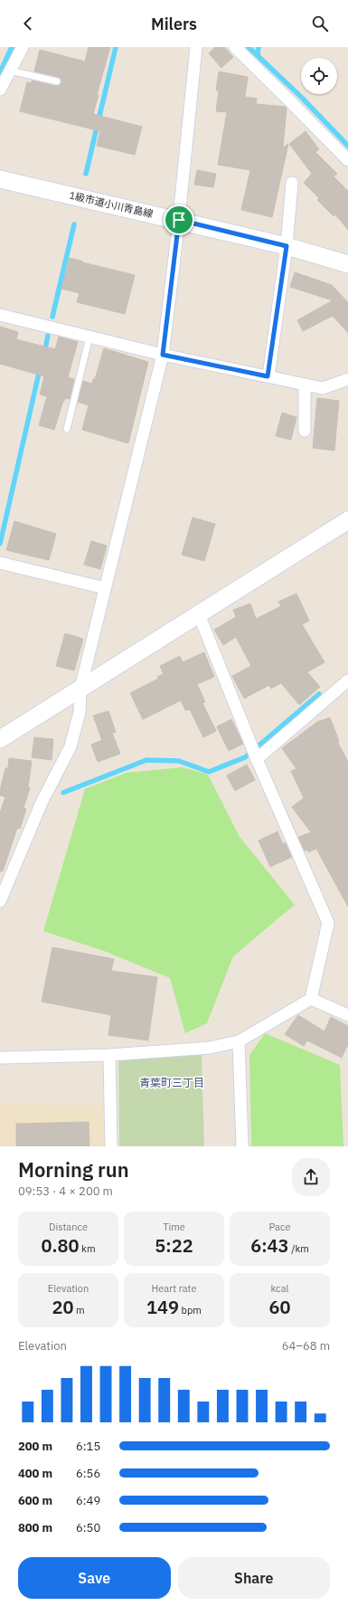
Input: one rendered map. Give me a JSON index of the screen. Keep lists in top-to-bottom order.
{
  "streets": {
    "street": ["1級市道小川青島線"]
  },
  "districts": ["青葉町三丁目"],
  "page": {
    "header": "Milers",
    "heading": ["Morning run", "09:53 · 4 × 200 m"],
    "stats": [
      ["Distance", "0.80 km"],
      ["Time", "5:22"],
      ["Pace", "6:43 /km"],
      ["Elevation", "20 m"],
      ["Heart rate", "149 bpm"],
      ["kcal", "60"]
    ],
    "chart": ["Elevation", "64–68 m"],
    "list": [
      {
        "name": "200 m",
        "note": "6:15"
      },
      {
        "name": "400 m",
        "note": "6:56"
      },
      {
        "name": "600 m",
        "note": "6:49"
      },
      {
        "name": "800 m",
        "note": "6:50"
      }
    ],
    "buttons": ["Save", "Share"]
  }
}
